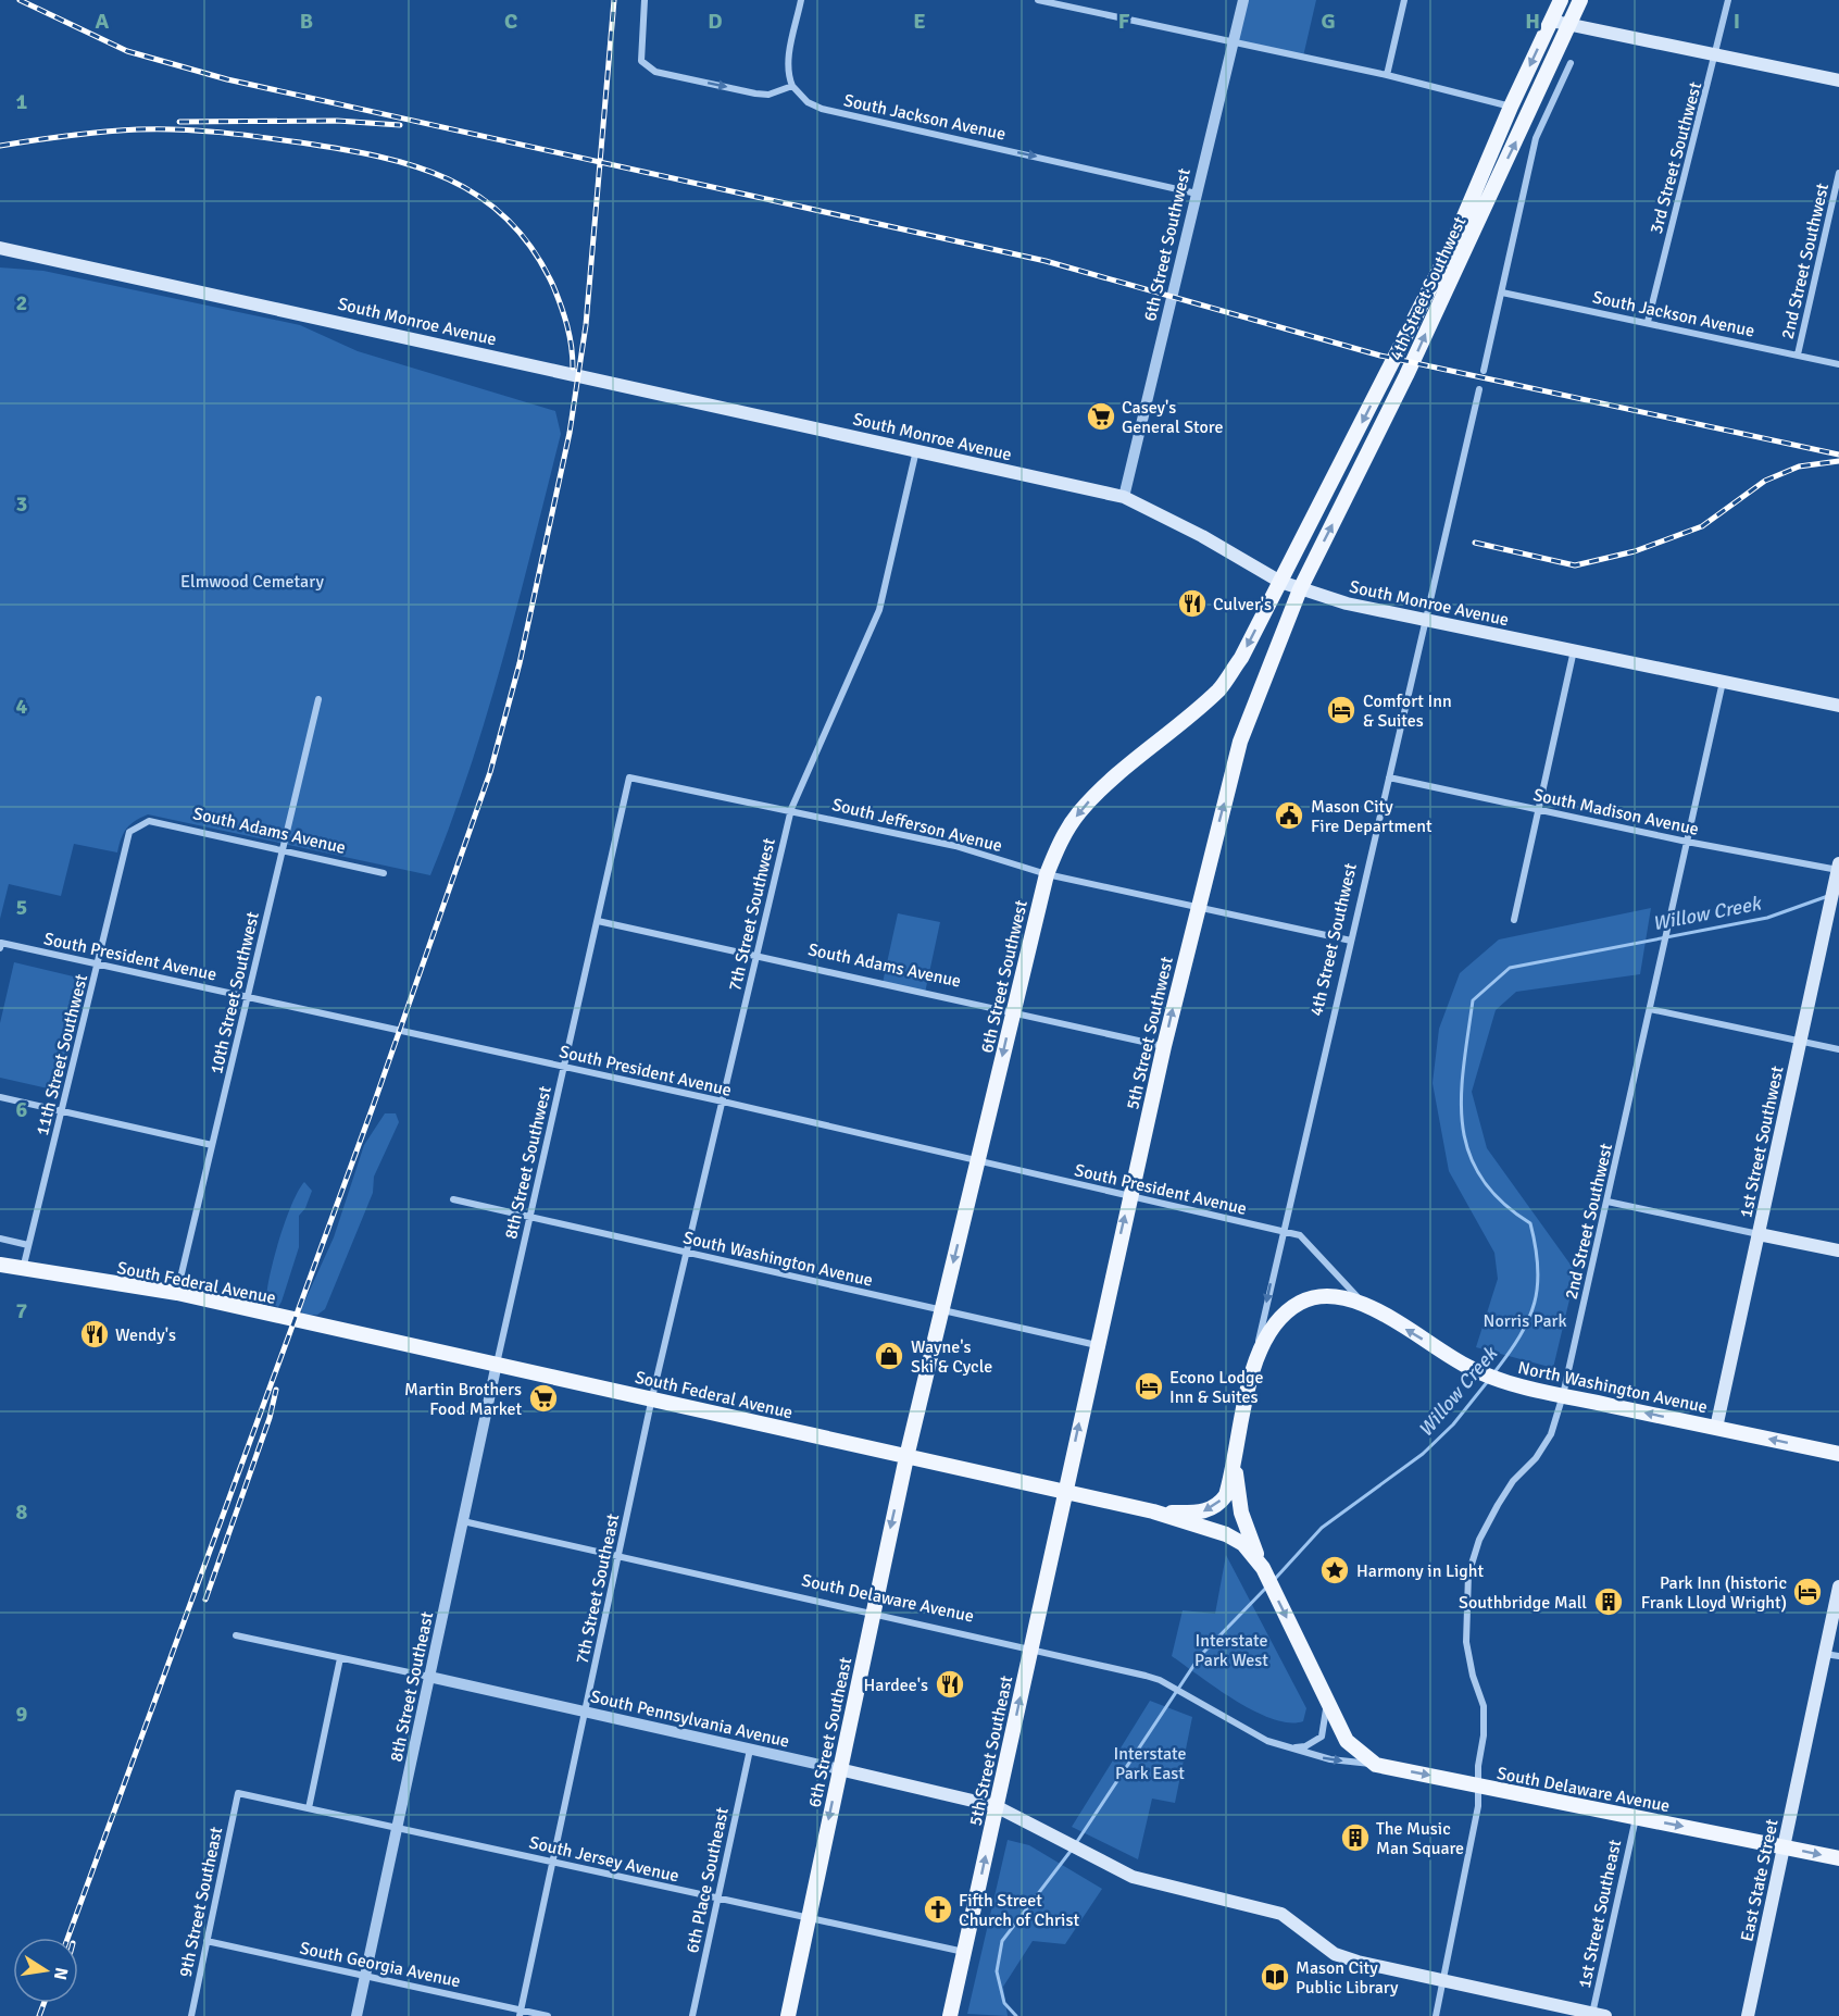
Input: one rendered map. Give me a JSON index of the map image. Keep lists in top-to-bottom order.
{
  "streets": {
    "main road": [
      "6th Street Southwest",
      "4th Street Southwest",
      "South Monroe Avenue",
      "5th Street Southwest",
      "1st Street Southwest",
      "South Federal Avenue",
      "North Washington Avenue",
      "South Delaware Avenue",
      "South Pennsylvania Avenue",
      "6th Street Southeast",
      "5th Street Southeast",
      "East State Street"
    ],
    "street": [
      "South Jackson Avenue",
      "3rd Street Southwest",
      "2nd Street Southwest",
      "South Madison Avenue",
      "South Jefferson Avenue",
      "South Adams Avenue",
      "7th Street Southwest",
      "South President Avenue",
      "10th Street Southwest",
      "11th Street Southwest",
      "8th Street Southwest",
      "South Washington Avenue",
      "7th Street Southeast",
      "8th Street Southeast",
      "South Jersey Avenue",
      "6th Place Southeast",
      "9th Street Southeast",
      "1st Street Southeast",
      "South Georgia Avenue"
    ]
  },
  "crossings": [
    ["South Jackson Avenue", "3rd Street Southwest"],
    ["South Jackson Avenue", "6th Street Southwest"],
    ["South Jackson Avenue", "2nd Street Southwest"],
    ["6th Street Southwest", "4th Street Southwest"],
    ["6th Street Southwest", "South Monroe Avenue"],
    ["6th Street Southwest", "South Jefferson Avenue"],
    ["6th Street Southwest", "South Adams Avenue"],
    ["6th Street Southwest", "South President Avenue"],
    ["6th Street Southwest", "South Washington Avenue"],
    ["6th Street Southwest", "South Federal Avenue"],
    ["6th Street Southwest", "6th Street Southeast"],
    ["2nd Street Southwest", "South Monroe Avenue"],
    ["2nd Street Southwest", "South Madison Avenue"],
    ["2nd Street Southwest", "North Washington Avenue"],
    ["2nd Street Southwest", "South Delaware Avenue"],
    ["2nd Street Southwest", "South Pennsylvania Avenue"],
    ["4th Street Southwest", "South Monroe Avenue"],
    ["4th Street Southwest", "South Madison Avenue"],
    ["4th Street Southwest", "South Jefferson Avenue"],
    ["4th Street Southwest", "South President Avenue"],
    ["4th Street Southwest", "5th Street Southwest"],
    ["4th Street Southwest", "North Washington Avenue"],
    ["South Monroe Avenue", "7th Street Southwest"],
    ["South Monroe Avenue", "5th Street Southwest"],
    ["South Madison Avenue", "1st Street Southwest"],
    ["South Jefferson Avenue", "7th Street Southwest"],
    ["South Jefferson Avenue", "5th Street Southwest"],
    ["South Jefferson Avenue", "8th Street Southwest"],
    ["South Adams Avenue", "7th Street Southwest"],
    ["South Adams Avenue", "10th Street Southwest"],
    ["South Adams Avenue", "5th Street Southwest"],
    ["South Adams Avenue", "11th Street Southwest"],
    ["South Adams Avenue", "8th Street Southwest"],
    ["7th Street Southwest", "South President Avenue"],
    ["7th Street Southwest", "South Washington Avenue"],
    ["7th Street Southwest", "South Federal Avenue"],
    ["7th Street Southwest", "7th Street Southeast"],
    ["South President Avenue", "10th Street Southwest"],
    ["South President Avenue", "5th Street Southwest"],
    ["South President Avenue", "11th Street Southwest"],
    ["South President Avenue", "8th Street Southwest"],
    ["10th Street Southwest", "South Federal Avenue"],
    ["5th Street Southwest", "South Washington Avenue"],
    ["5th Street Southwest", "South Federal Avenue"],
    ["5th Street Southwest", "5th Street Southeast"],
    ["11th Street Southwest", "South Federal Avenue"],
    ["1st Street Southwest", "North Washington Avenue"],
    ["8th Street Southwest", "South Washington Avenue"],
    ["8th Street Southwest", "South Federal Avenue"],
    ["8th Street Southwest", "8th Street Southeast"],
    ["South Federal Avenue", "North Washington Avenue"],
    ["South Federal Avenue", "7th Street Southeast"],
    ["South Federal Avenue", "South Delaware Avenue"],
    ["South Federal Avenue", "8th Street Southeast"],
    ["South Federal Avenue", "6th Street Southeast"],
    ["South Federal Avenue", "5th Street Southeast"],
    ["7th Street Southeast", "South Delaware Avenue"],
    ["7th Street Southeast", "South Pennsylvania Avenue"],
    ["7th Street Southeast", "South Jersey Avenue"],
    ["7th Street Southeast", "South Georgia Avenue"],
    ["South Delaware Avenue", "8th Street Southeast"],
    ["South Delaware Avenue", "6th Street Southeast"],
    ["South Delaware Avenue", "5th Street Southeast"],
    ["South Delaware Avenue", "East State Street"],
    ["South Delaware Avenue", "1st Street Southeast"],
    ["8th Street Southeast", "South Pennsylvania Avenue"],
    ["8th Street Southeast", "South Jersey Avenue"],
    ["8th Street Southeast", "South Georgia Avenue"],
    ["South Pennsylvania Avenue", "6th Street Southeast"],
    ["South Pennsylvania Avenue", "5th Street Southeast"],
    ["South Pennsylvania Avenue", "6th Place Southeast"],
    ["South Pennsylvania Avenue", "1st Street Southeast"],
    ["6th Street Southeast", "South Jersey Avenue"],
    ["5th Street Southeast", "South Jersey Avenue"],
    ["South Jersey Avenue", "6th Place Southeast"],
    ["South Jersey Avenue", "9th Street Southeast"],
    ["9th Street Southeast", "South Georgia Avenue"]
  ],
  "one_way": [
    "South Jackson Avenue",
    "6th Street Southwest",
    "5th Street Southwest",
    "North Washington Avenue",
    "6th Street Southeast",
    "5th Street Southeast"
  ],
  "water": ["Willow Creek"],
  "parks": [
    "Elmwood Cemetary",
    "Norris Park",
    "Interstate Park West",
    "Interstate Park East"
  ],
  "places": {
    "supermarket": ["Casey's General Store", "Martin Brothers Food Market"],
    "restaurant": ["Culver's", "Wendy's", "Hardee's"],
    "hotel": ["Comfort Inn & Suites", "Econo Lodge Inn & Suites", "Park Inn (historic Frank Lloyd Wright)"],
    "public building": ["Mason City Fire Department"],
    "shop": ["Wayne's Ski & Cycle"],
    "place": ["Harmony in Light"],
    "building": ["Southbridge Mall", "The Music Man Square"],
    "church": ["Fifth Street Church of Christ"],
    "library": ["Mason City Public Library"]
  },
  "north": "right",
  "grid": {
    "columns": [
      "A",
      "B",
      "C",
      "D",
      "E",
      "F",
      "G",
      "H",
      "I"
    ],
    "rows": [
      "1",
      "2",
      "3",
      "4",
      "5",
      "6",
      "7",
      "8",
      "9"
    ]
  }
}
